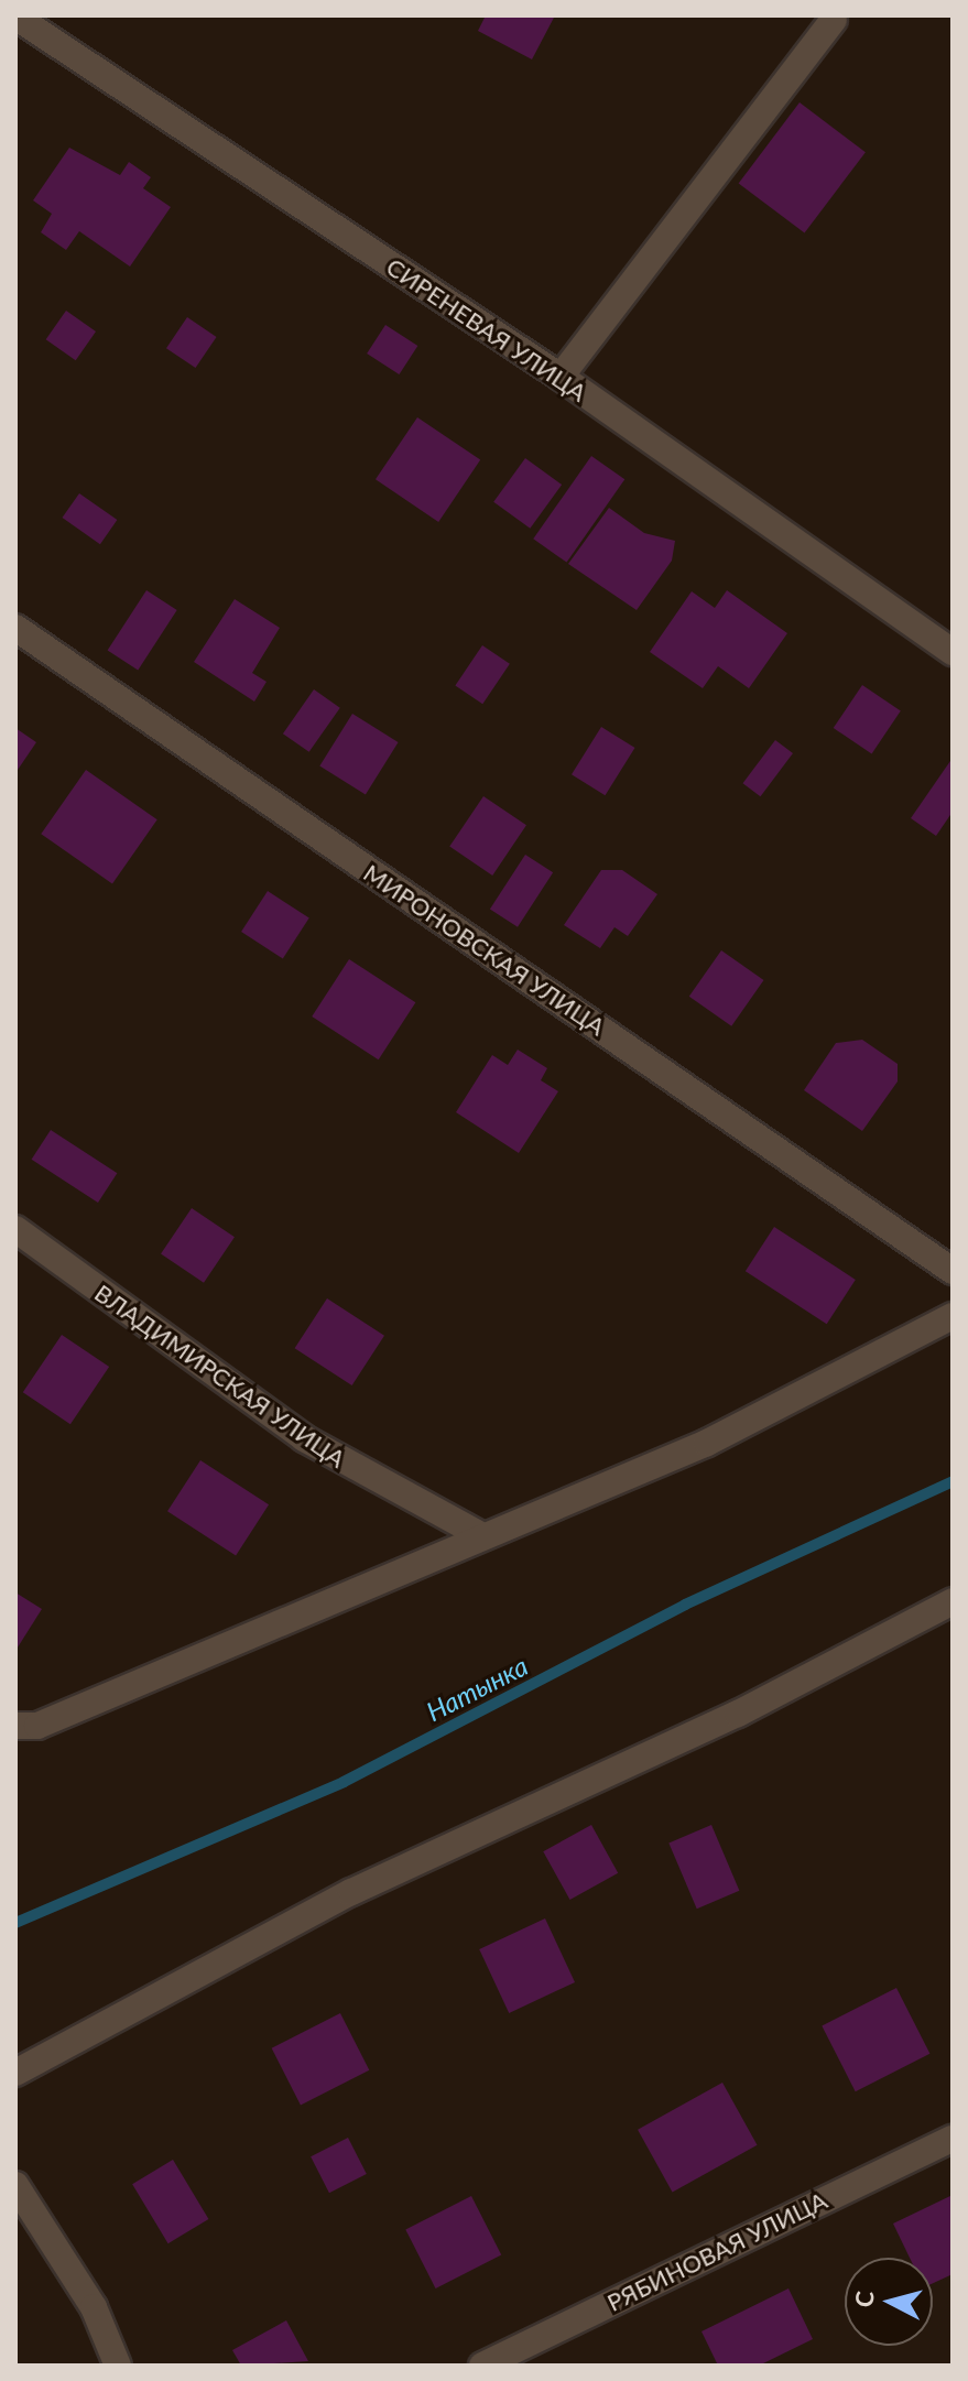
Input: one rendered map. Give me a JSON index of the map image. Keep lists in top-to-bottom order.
{
  "streets": {
    "street": [
      "СИРЕНЕВАЯ УЛИЦА",
      "МИРОНОВСКАЯ УЛИЦА",
      "ВЛАДИМИРСКАЯ УЛИЦА",
      "РЯБИНОВАЯ УЛИЦА"
    ]
  },
  "water": ["Натынка"],
  "north": "left"
}
